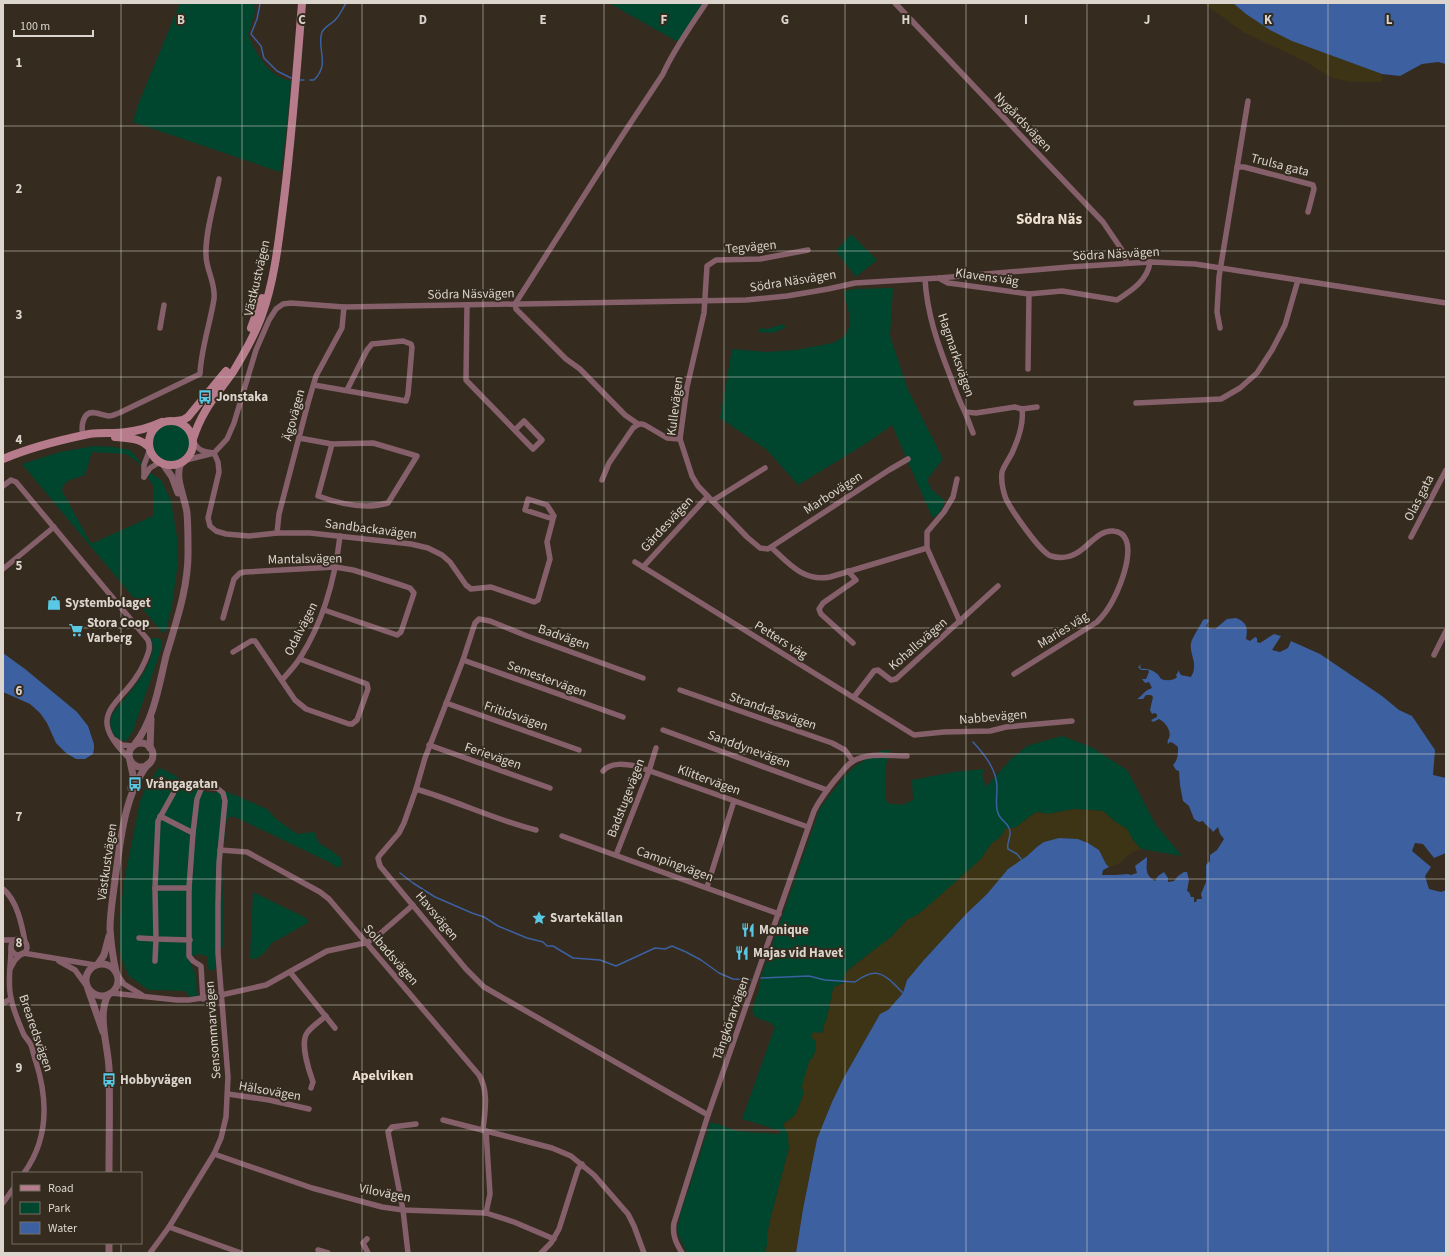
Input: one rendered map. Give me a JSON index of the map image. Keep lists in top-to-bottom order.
{
  "streets": {
    "main road": ["Västkustvägen"],
    "street": [
      "Nygårdsvägen",
      "Trulsa gata",
      "Tegvägen",
      "Södra Näsvägen",
      "Klavens väg",
      "Hagmarksvägen",
      "Kullevägen",
      "Ägovägen",
      "Marbovägen",
      "Olas gata",
      "Gärdesvägen",
      "Sandbackavägen",
      "Mantalsvägen",
      "Odalvägen",
      "Maries väg",
      "Badvägen",
      "Petters väg",
      "Kohallsvägen",
      "Semestervägen",
      "Strandrågsvägen",
      "Fritidsvägen",
      "Nabbevägen",
      "Sanddynevägen",
      "Ferievägen",
      "Klittervägen",
      "Badstugevägen",
      "Campingvägen",
      "Havsvägen",
      "Solbadsvägen",
      "Tångkörarvägen",
      "Sensommarvägen",
      "Brearedsvägen",
      "Hälsovägen",
      "Vilovägen"
    ]
  },
  "crossings": [
    ["Nygårdsvägen", "Södra Näsvägen"],
    ["Trulsa gata", "Södra Näsvägen"],
    ["Tegvägen", "Södra Näsvägen"],
    ["Tegvägen", "Kullevägen"],
    ["Södra Näsvägen", "Klavens väg"],
    ["Södra Näsvägen", "Hagmarksvägen"],
    ["Södra Näsvägen", "Kullevägen"],
    ["Södra Näsvägen", "Ägovägen"],
    ["Södra Näsvägen", "Sandbackavägen"],
    ["Hagmarksvägen", "Maries väg"],
    ["Kullevägen", "Marbovägen"],
    ["Kullevägen", "Gärdesvägen"],
    ["Ägovägen", "Sandbackavägen"],
    ["Gärdesvägen", "Petters väg"],
    ["Sandbackavägen", "Odalvägen"],
    ["Mantalsvägen", "Odalvägen"],
    ["Badvägen", "Havsvägen"],
    ["Petters väg", "Kohallsvägen"],
    ["Petters väg", "Nabbevägen"],
    ["Semestervägen", "Havsvägen"],
    ["Strandrågsvägen", "Tångkörarvägen"],
    ["Fritidsvägen", "Havsvägen"],
    ["Sanddynevägen", "Tångkörarvägen"],
    ["Ferievägen", "Havsvägen"],
    ["Klittervägen", "Badstugevägen"],
    ["Klittervägen", "Tångkörarvägen"],
    ["Badstugevägen", "Campingvägen"],
    ["Campingvägen", "Tångkörarvägen"],
    ["Havsvägen", "Tångkörarvägen"],
    ["Solbadsvägen", "Sensommarvägen"],
    ["Solbadsvägen", "Vilovägen"],
    ["Sensommarvägen", "Hälsovägen"],
    ["Sensommarvägen", "Vilovägen"]
  ],
  "districts": ["Södra Näs", "Apelviken"],
  "places": {
    "bus stop": ["Jonstaka", "Vrångagatan", "Hobbyvägen"],
    "shop": ["Systembolaget"],
    "supermarket": ["Stora Coop Varberg"],
    "place": ["Svartekällan"],
    "restaurant": ["Monique", "Majas vid Havet"]
  },
  "legend": ["Road", "Park", "Water"],
  "scale_bar": "100 m",
  "grid": {
    "columns": [
      "B",
      "C",
      "D",
      "E",
      "F",
      "G",
      "H",
      "I",
      "J",
      "K",
      "L"
    ],
    "rows": [
      "1",
      "2",
      "3",
      "4",
      "5",
      "6",
      "7",
      "8",
      "9"
    ]
  }
}
